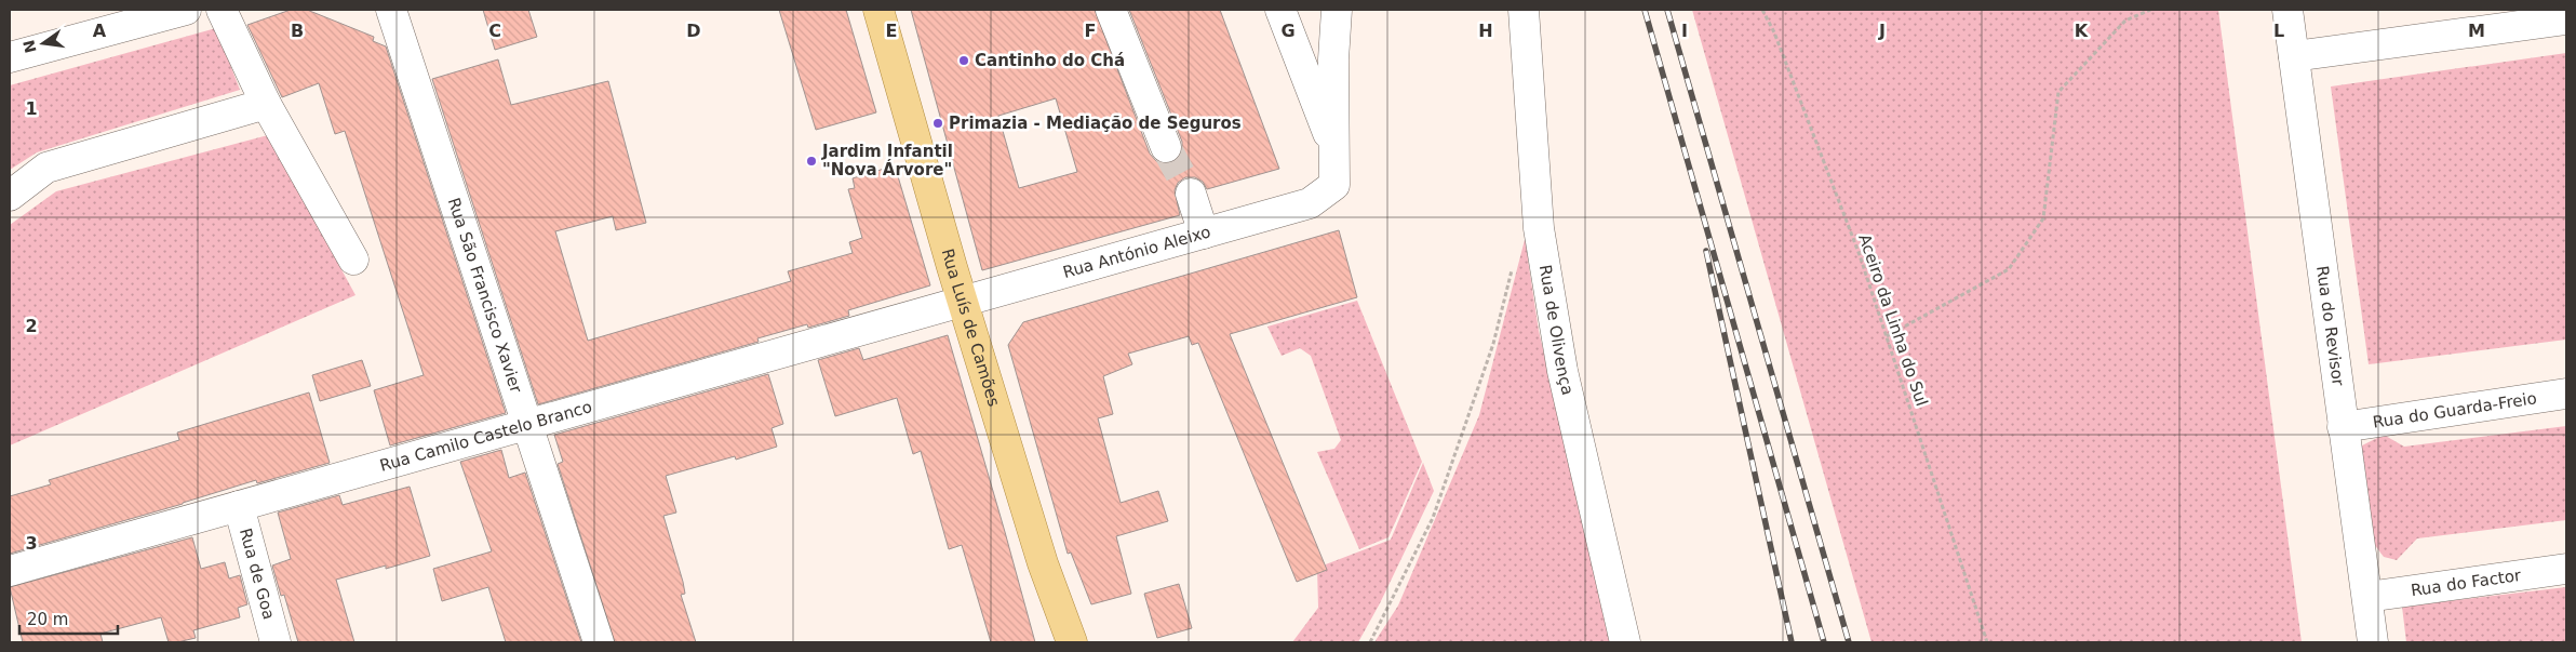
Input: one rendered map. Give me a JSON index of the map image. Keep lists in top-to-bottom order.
{
  "streets": {
    "main road": ["Rua Luís de Camões"],
    "street": [
      "Rua António Aleixo",
      "Rua São Francisco Xavier",
      "Rua do Revisor",
      "Rua de Olivença",
      "Rua do Guarda-Freio",
      "Rua Camilo Castelo Branco",
      "Rua de Goa",
      "Rua do Factor"
    ],
    "path": ["Aceiro da Linha do Sul"]
  },
  "crossings": [
    ["Rua António Aleixo", "Rua Luís de Camões"],
    ["Rua António Aleixo", "Rua Camilo Castelo Branco"],
    ["Rua São Francisco Xavier", "Rua Camilo Castelo Branco"],
    ["Rua do Revisor", "Rua do Guarda-Freio"],
    ["Rua do Revisor", "Rua do Factor"],
    ["Rua Luís de Camões", "Rua Camilo Castelo Branco"],
    ["Rua Camilo Castelo Branco", "Rua de Goa"]
  ],
  "places": ["Cantinho do Chá", "Primazia - Mediação de Seguros", "Jardim Infantil \"Nova Árvore\""],
  "scale_bar": "20 m",
  "north": "left",
  "grid": {
    "columns": [
      "A",
      "B",
      "C",
      "D",
      "E",
      "F",
      "G",
      "H",
      "I",
      "J",
      "K",
      "L",
      "M"
    ],
    "rows": ["1", "2", "3"]
  }
}
